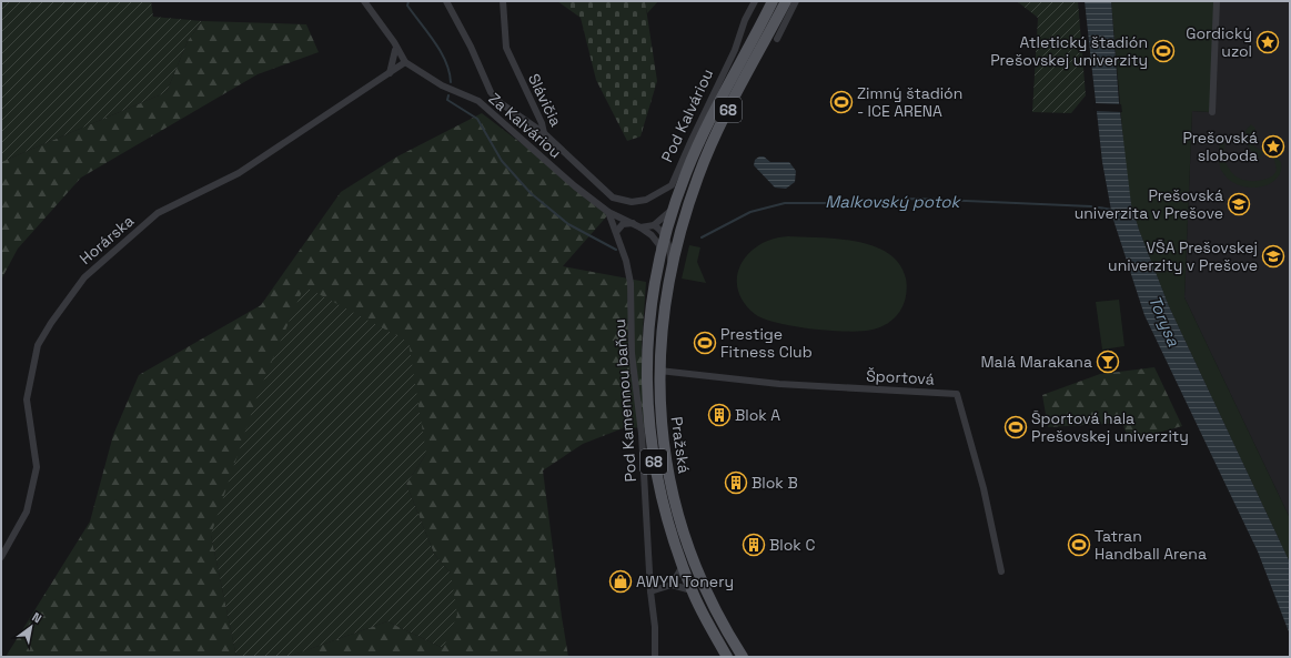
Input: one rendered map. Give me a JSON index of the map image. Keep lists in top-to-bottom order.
{
  "streets": {
    "main road": ["68", "Pod Kalváriou", "Pražská"],
    "street": [
      "Slávičia",
      "Za Kalváriou",
      "Horárska",
      "Športová",
      "Pod Kamennou baňou"
    ]
  },
  "crossings": [
    ["Slávičia", "Pod Kalváriou"],
    ["68", "Pražská"],
    ["Pod Kalváriou", "Pražská"],
    ["Za Kalváriou", "Horárska"],
    ["Za Kalváriou", "Pod Kamennou baňou"],
    ["Športová", "Pražská"]
  ],
  "water": ["Malkovský potok", "Torysa"],
  "places": {
    "place": ["Gordický uzol", "Prešovská sloboda"],
    "sports": [
      "Atletický štadión Prešovskej univerzity",
      "Zimný štadión - ICE ARENA",
      "Prestige Fitness Club",
      "Športová hala Prešovskej univerzity",
      "Tatran Handball Arena"
    ],
    "school or university": ["Prešovská univerzita v Prešove", "VŠA Prešovskej univerzity v Prešove"],
    "bar": ["Malá Marakana"],
    "building": ["Blok A", "Blok B", "Blok C"],
    "shop": ["AWYN Tonery"]
  },
  "north": "top right"
}
